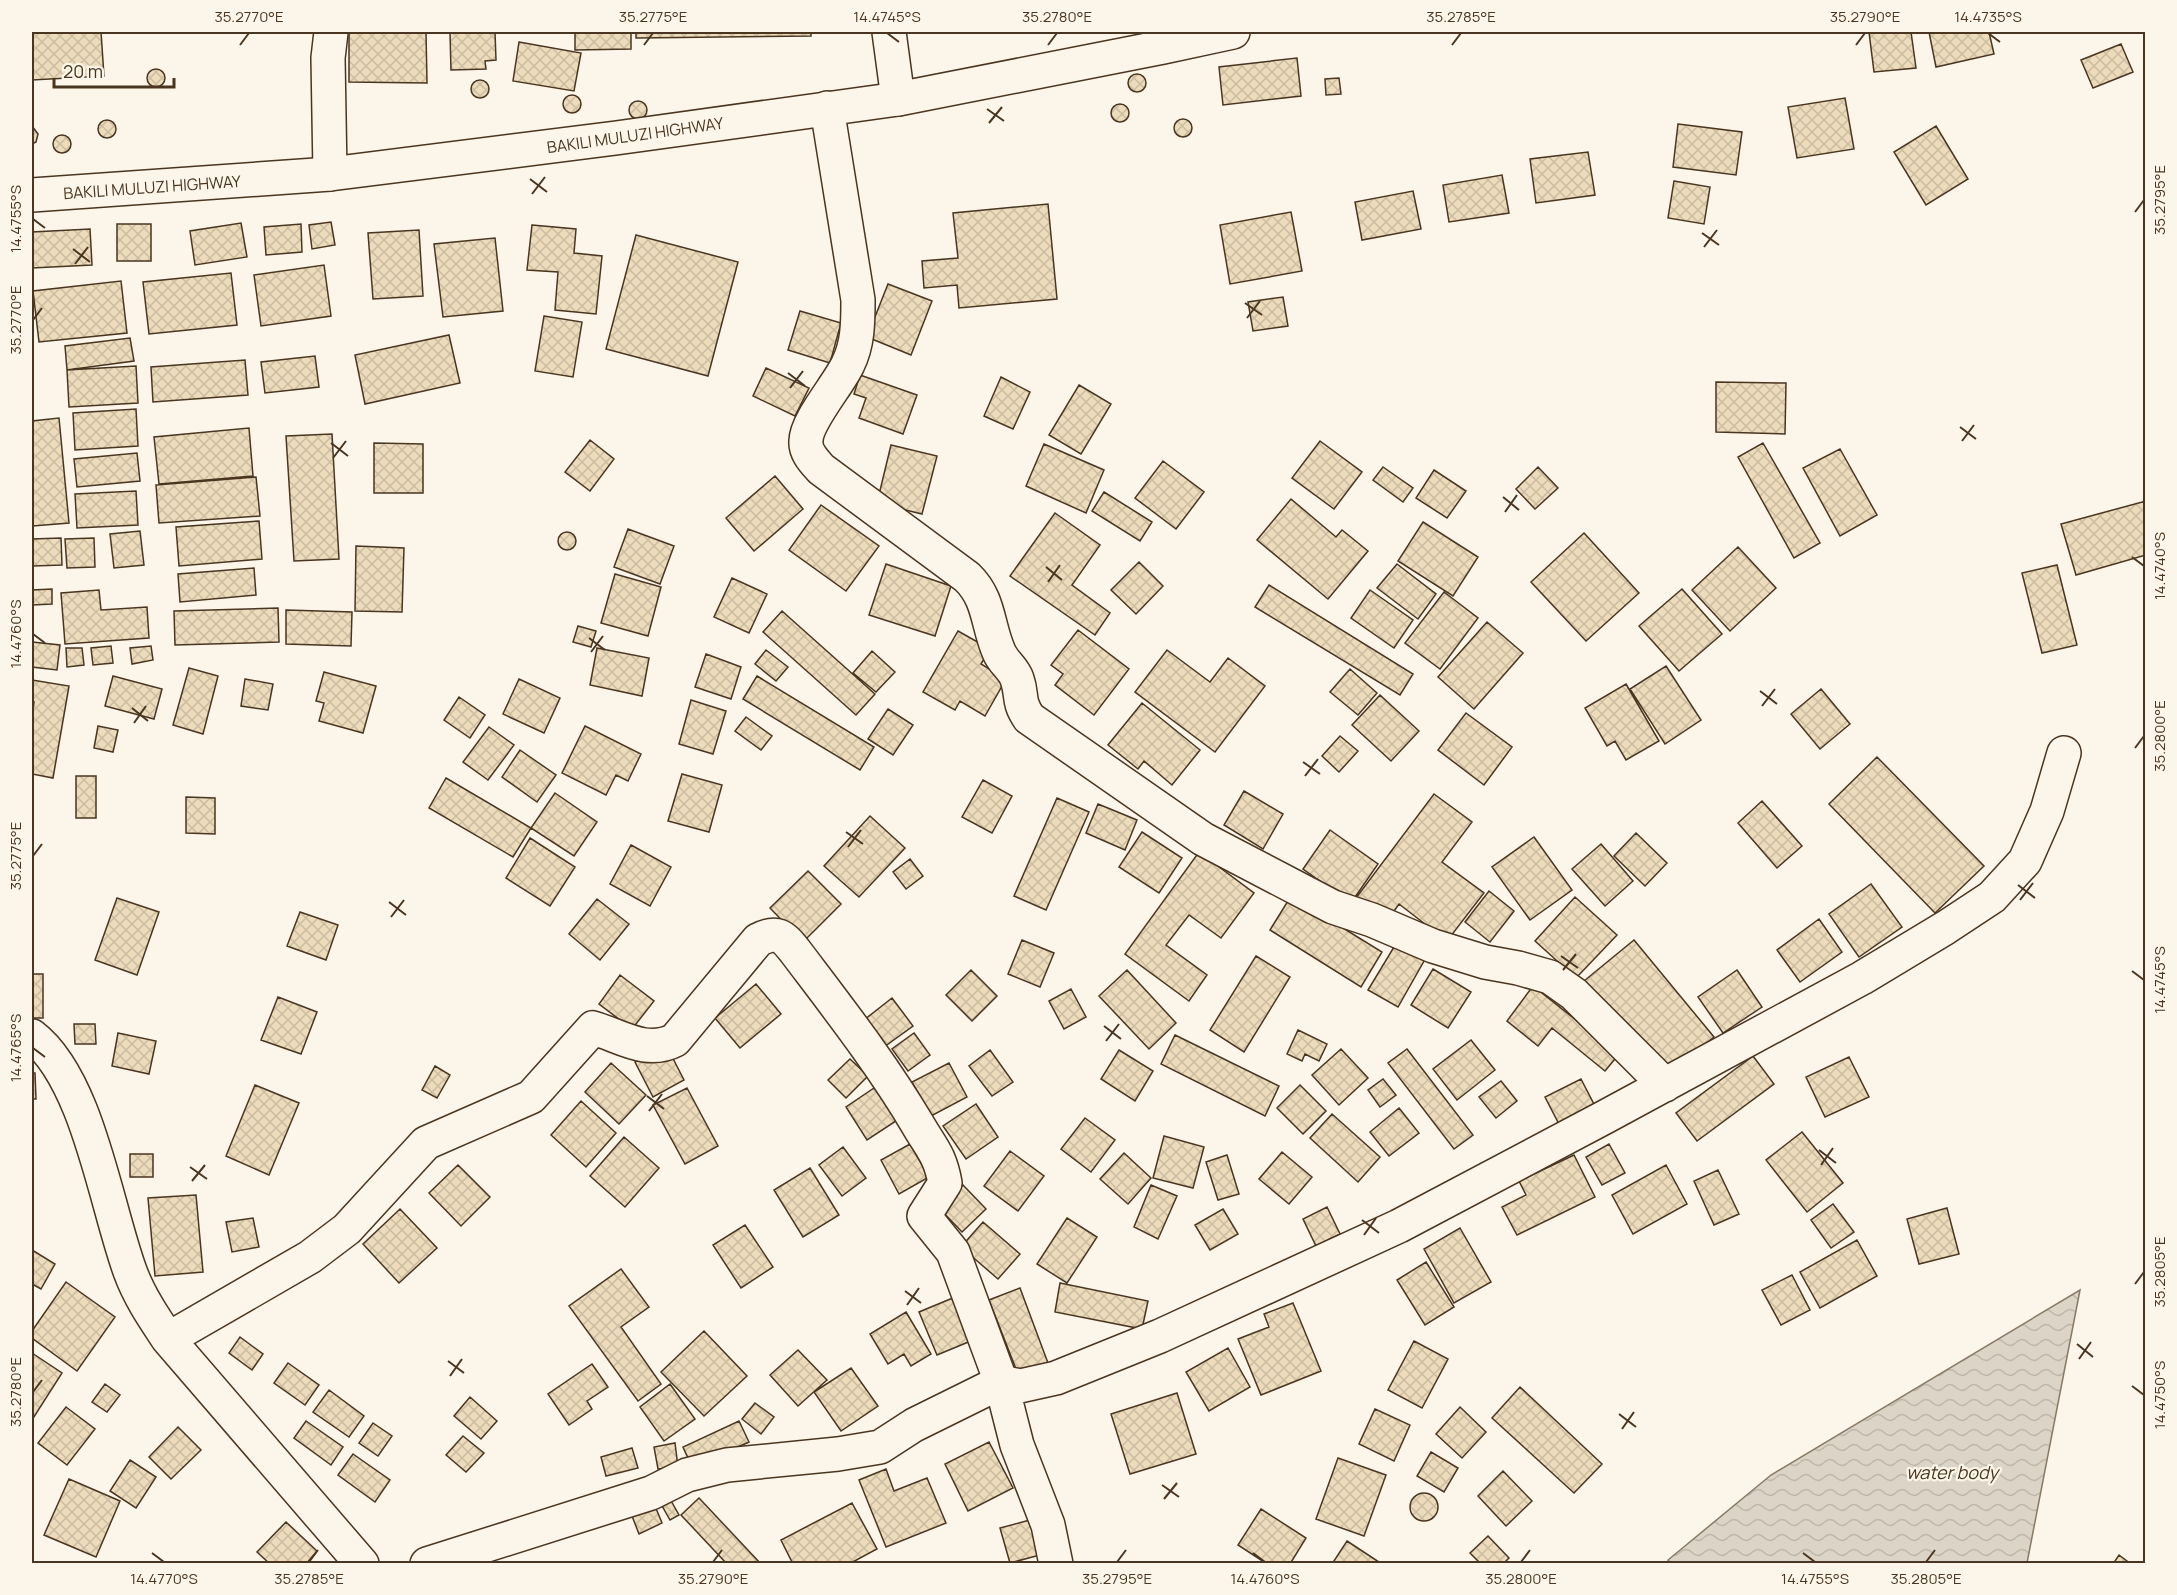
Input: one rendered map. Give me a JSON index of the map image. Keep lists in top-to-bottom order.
{
  "streets": {
    "main road": ["BAKILI MULUZI HIGHWAY"]
  },
  "water": ["water body"],
  "scale_bar": "20 m",
  "coordinates": [
    "35.2770°E",
    "35.2775°E",
    "14.4745°S",
    "35.2780°E",
    "35.2785°E",
    "35.2790°E",
    "14.4735°S",
    "35.2795°E",
    "14.4755°S",
    "14.4740°S",
    "14.4760°S",
    "35.2800°E",
    "14.4765°S",
    "35.2805°E",
    "14.4750°S",
    "14.4770°S"
  ]
}
